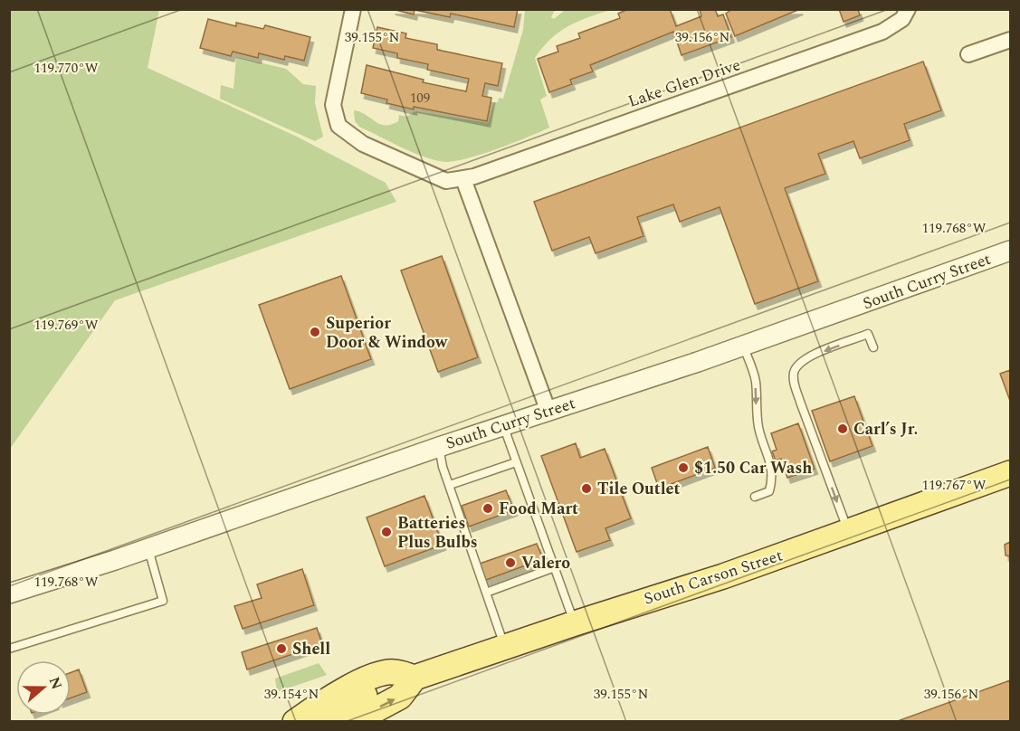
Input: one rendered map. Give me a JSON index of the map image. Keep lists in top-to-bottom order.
{
  "streets": {
    "main road": ["South Carson Street"],
    "street": ["Lake Glen Drive", "South Curry Street"]
  },
  "places": [
    "Superior Door & Window",
    "Carl’s Jr.",
    "$1.50 Car Wash",
    "Tile Outlet",
    "Food Mart",
    "Batteries Plus Bulbs",
    "Valero",
    "Shell"
  ],
  "house_numbers": ["109"],
  "north": "right",
  "coordinates": [
    "39.155°N",
    "39.156°N",
    "119.770°W",
    "119.768°W",
    "119.769°W",
    "119.767°W",
    "39.154°N"
  ]
}
